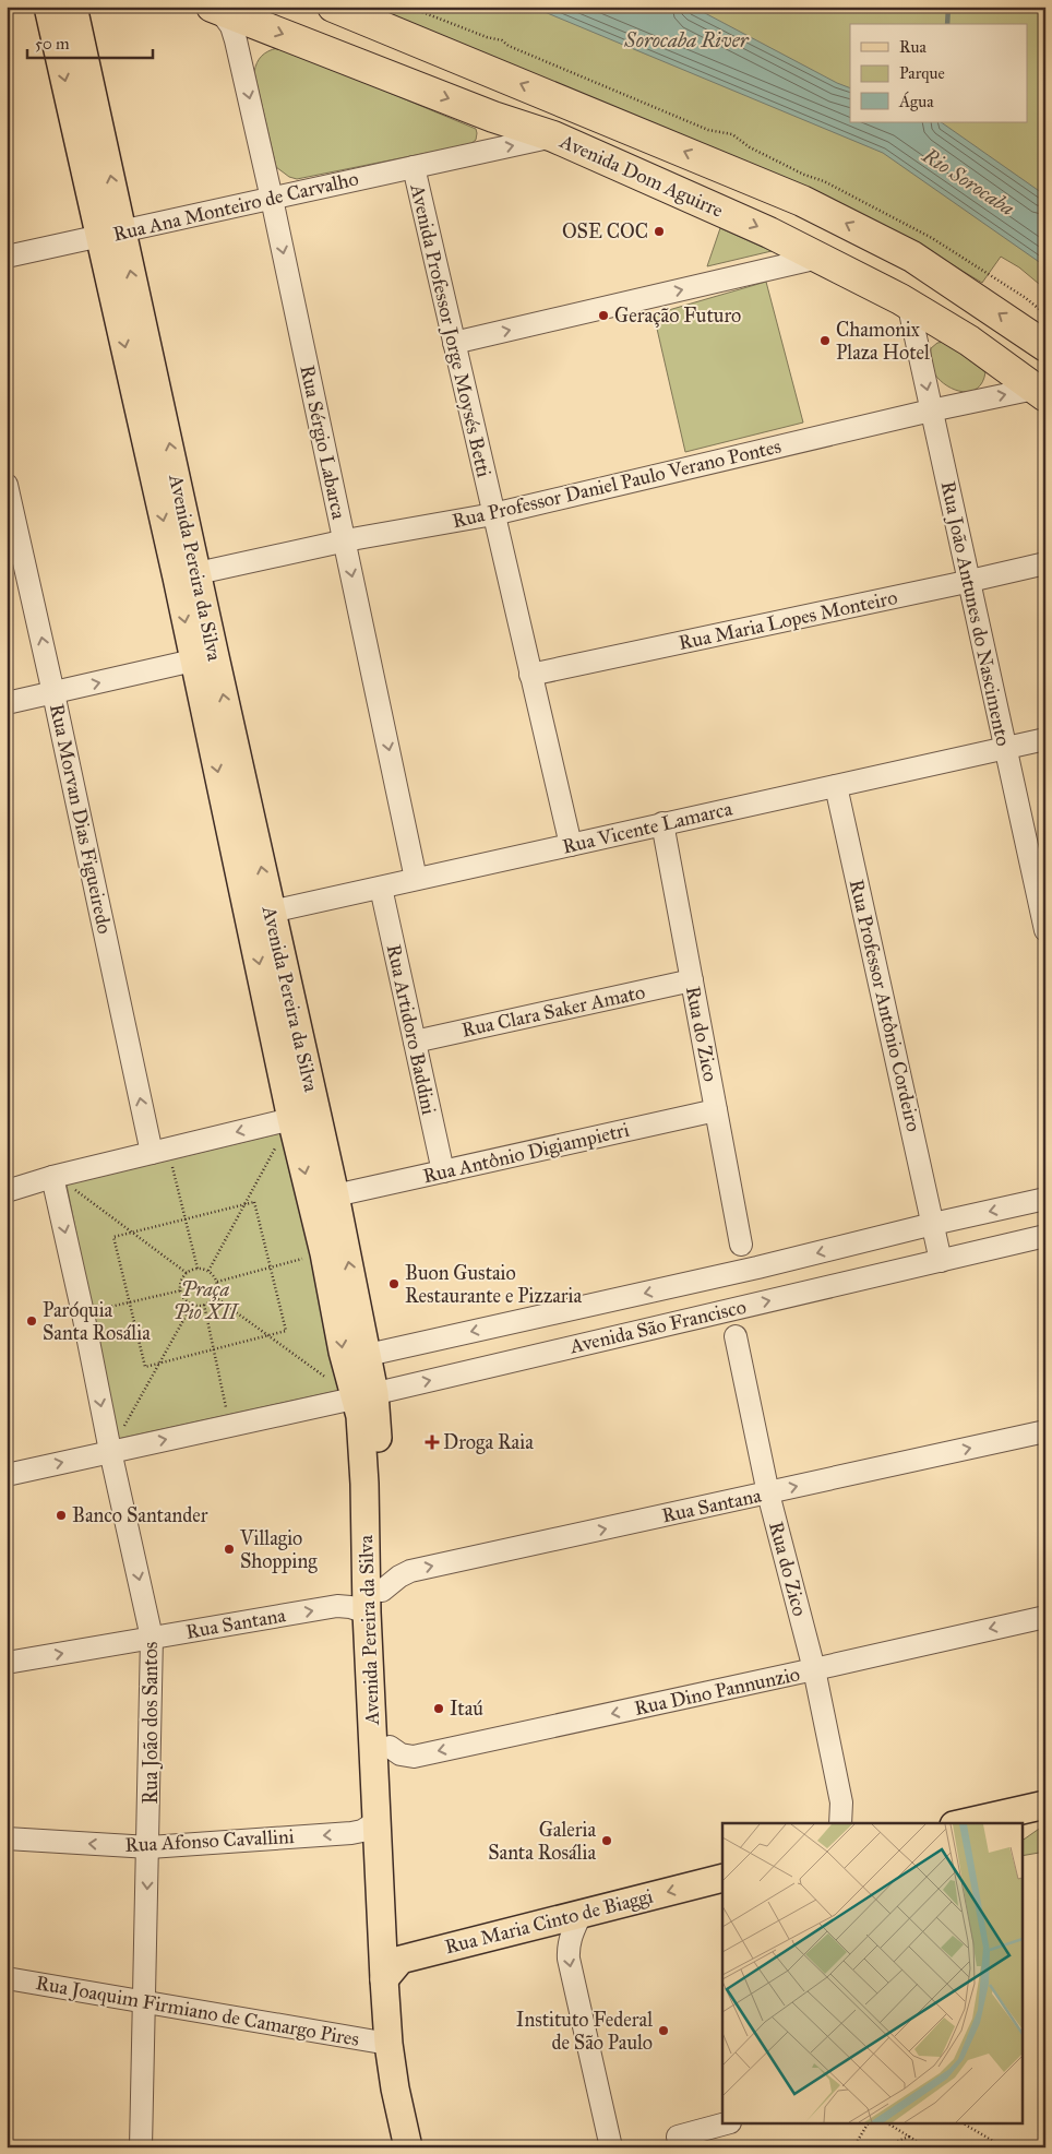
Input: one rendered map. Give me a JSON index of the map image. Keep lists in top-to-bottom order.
{
  "streets": {
    "highway": ["Avenida Dom Aguirre"],
    "main road": ["Avenida Pereira da Silva", "Rua Maria Cinto de Biaggi"],
    "street": [
      "Rua Ana Monteiro de Carvalho",
      "Avenida Professor Jorge Moysés Betti",
      "Rua Sérgio Labarca",
      "Rua Professor Daniel Paulo Verano Pontes",
      "Rua João Antunes do Nascimento",
      "Rua Maria Lopes Monteiro",
      "Rua Morvan Dias Figueiredo",
      "Rua Vicente Lamarca",
      "Rua Professor Antônio Cordeiro",
      "Rua Clara Saker Amato",
      "Rua Artidoro Baddini",
      "Rua do Zico",
      "Rua Antônio Digiampietri",
      "Avenida São Francisco",
      "Rua Santana",
      "Rua Dino Pannunzio",
      "Rua João dos Santos",
      "Rua Afonso Cavallini",
      "Rua Joaquim Firmiano de Camargo Pires"
    ]
  },
  "crossings": [
    ["Avenida Dom Aguirre", "Rua Ana Monteiro de Carvalho"],
    ["Avenida Dom Aguirre", "Rua Sérgio Labarca"],
    ["Avenida Dom Aguirre", "Rua Professor Daniel Paulo Verano Pontes"],
    ["Avenida Dom Aguirre", "Rua João Antunes do Nascimento"],
    ["Rua Ana Monteiro de Carvalho", "Avenida Professor Jorge Moysés Betti"],
    ["Rua Ana Monteiro de Carvalho", "Rua Sérgio Labarca"],
    ["Rua Ana Monteiro de Carvalho", "Avenida Pereira da Silva"],
    ["Avenida Professor Jorge Moysés Betti", "Rua Professor Daniel Paulo Verano Pontes"],
    ["Avenida Professor Jorge Moysés Betti", "Rua Maria Lopes Monteiro"],
    ["Avenida Professor Jorge Moysés Betti", "Rua Vicente Lamarca"],
    ["Rua Sérgio Labarca", "Rua Professor Daniel Paulo Verano Pontes"],
    ["Rua Sérgio Labarca", "Rua Vicente Lamarca"],
    ["Rua Professor Daniel Paulo Verano Pontes", "Avenida Pereira da Silva"],
    ["Rua Professor Daniel Paulo Verano Pontes", "Rua João Antunes do Nascimento"],
    ["Avenida Pereira da Silva", "Rua Vicente Lamarca"],
    ["Avenida Pereira da Silva", "Rua Antônio Digiampietri"],
    ["Avenida Pereira da Silva", "Avenida São Francisco"],
    ["Avenida Pereira da Silva", "Rua Santana"],
    ["Avenida Pereira da Silva", "Rua Dino Pannunzio"],
    ["Avenida Pereira da Silva", "Rua Afonso Cavallini"],
    ["Avenida Pereira da Silva", "Rua Maria Cinto de Biaggi"],
    ["Avenida Pereira da Silva", "Rua Joaquim Firmiano de Camargo Pires"],
    ["Rua João Antunes do Nascimento", "Rua Maria Lopes Monteiro"],
    ["Rua João Antunes do Nascimento", "Rua Vicente Lamarca"],
    ["Rua Vicente Lamarca", "Rua Professor Antônio Cordeiro"],
    ["Rua Vicente Lamarca", "Rua Artidoro Baddini"],
    ["Rua Vicente Lamarca", "Rua do Zico"],
    ["Rua Professor Antônio Cordeiro", "Avenida São Francisco"],
    ["Rua Clara Saker Amato", "Rua Artidoro Baddini"],
    ["Rua Clara Saker Amato", "Rua do Zico"],
    ["Rua Artidoro Baddini", "Rua Antônio Digiampietri"],
    ["Rua do Zico", "Rua Antônio Digiampietri"],
    ["Rua do Zico", "Avenida São Francisco"],
    ["Rua do Zico", "Rua Santana"],
    ["Rua do Zico", "Rua Dino Pannunzio"],
    ["Rua Santana", "Rua João dos Santos"],
    ["Rua João dos Santos", "Rua Afonso Cavallini"],
    ["Rua João dos Santos", "Rua Joaquim Firmiano de Camargo Pires"]
  ],
  "one_way": [
    "Rua Sérgio Labarca",
    "Rua Morvan Dias Figueiredo",
    "Rua Dino Pannunzio",
    "Rua João dos Santos",
    "Rua Afonso Cavallini",
    "Rua Maria Cinto de Biaggi"
  ],
  "water": ["Sorocaba River", "Rio Sorocaba"],
  "parks": ["Praça Pio XII"],
  "places": {
    "other": [
      "OSE COC",
      "Geração Futuro",
      "Chamonix Plaza Hotel",
      "Buon Gustaio Restaurante e Pizzaria",
      "Paróquia Santa Rosália",
      "Banco Santander",
      "Villagio Shopping",
      "Itaú",
      "Galeria Santa Rosália",
      "Instituto Federal de São Paulo"
    ],
    "health": ["Droga Raia"]
  },
  "legend": ["Rua", "Parque", "Água"],
  "scale_bar": "50 m"
}
